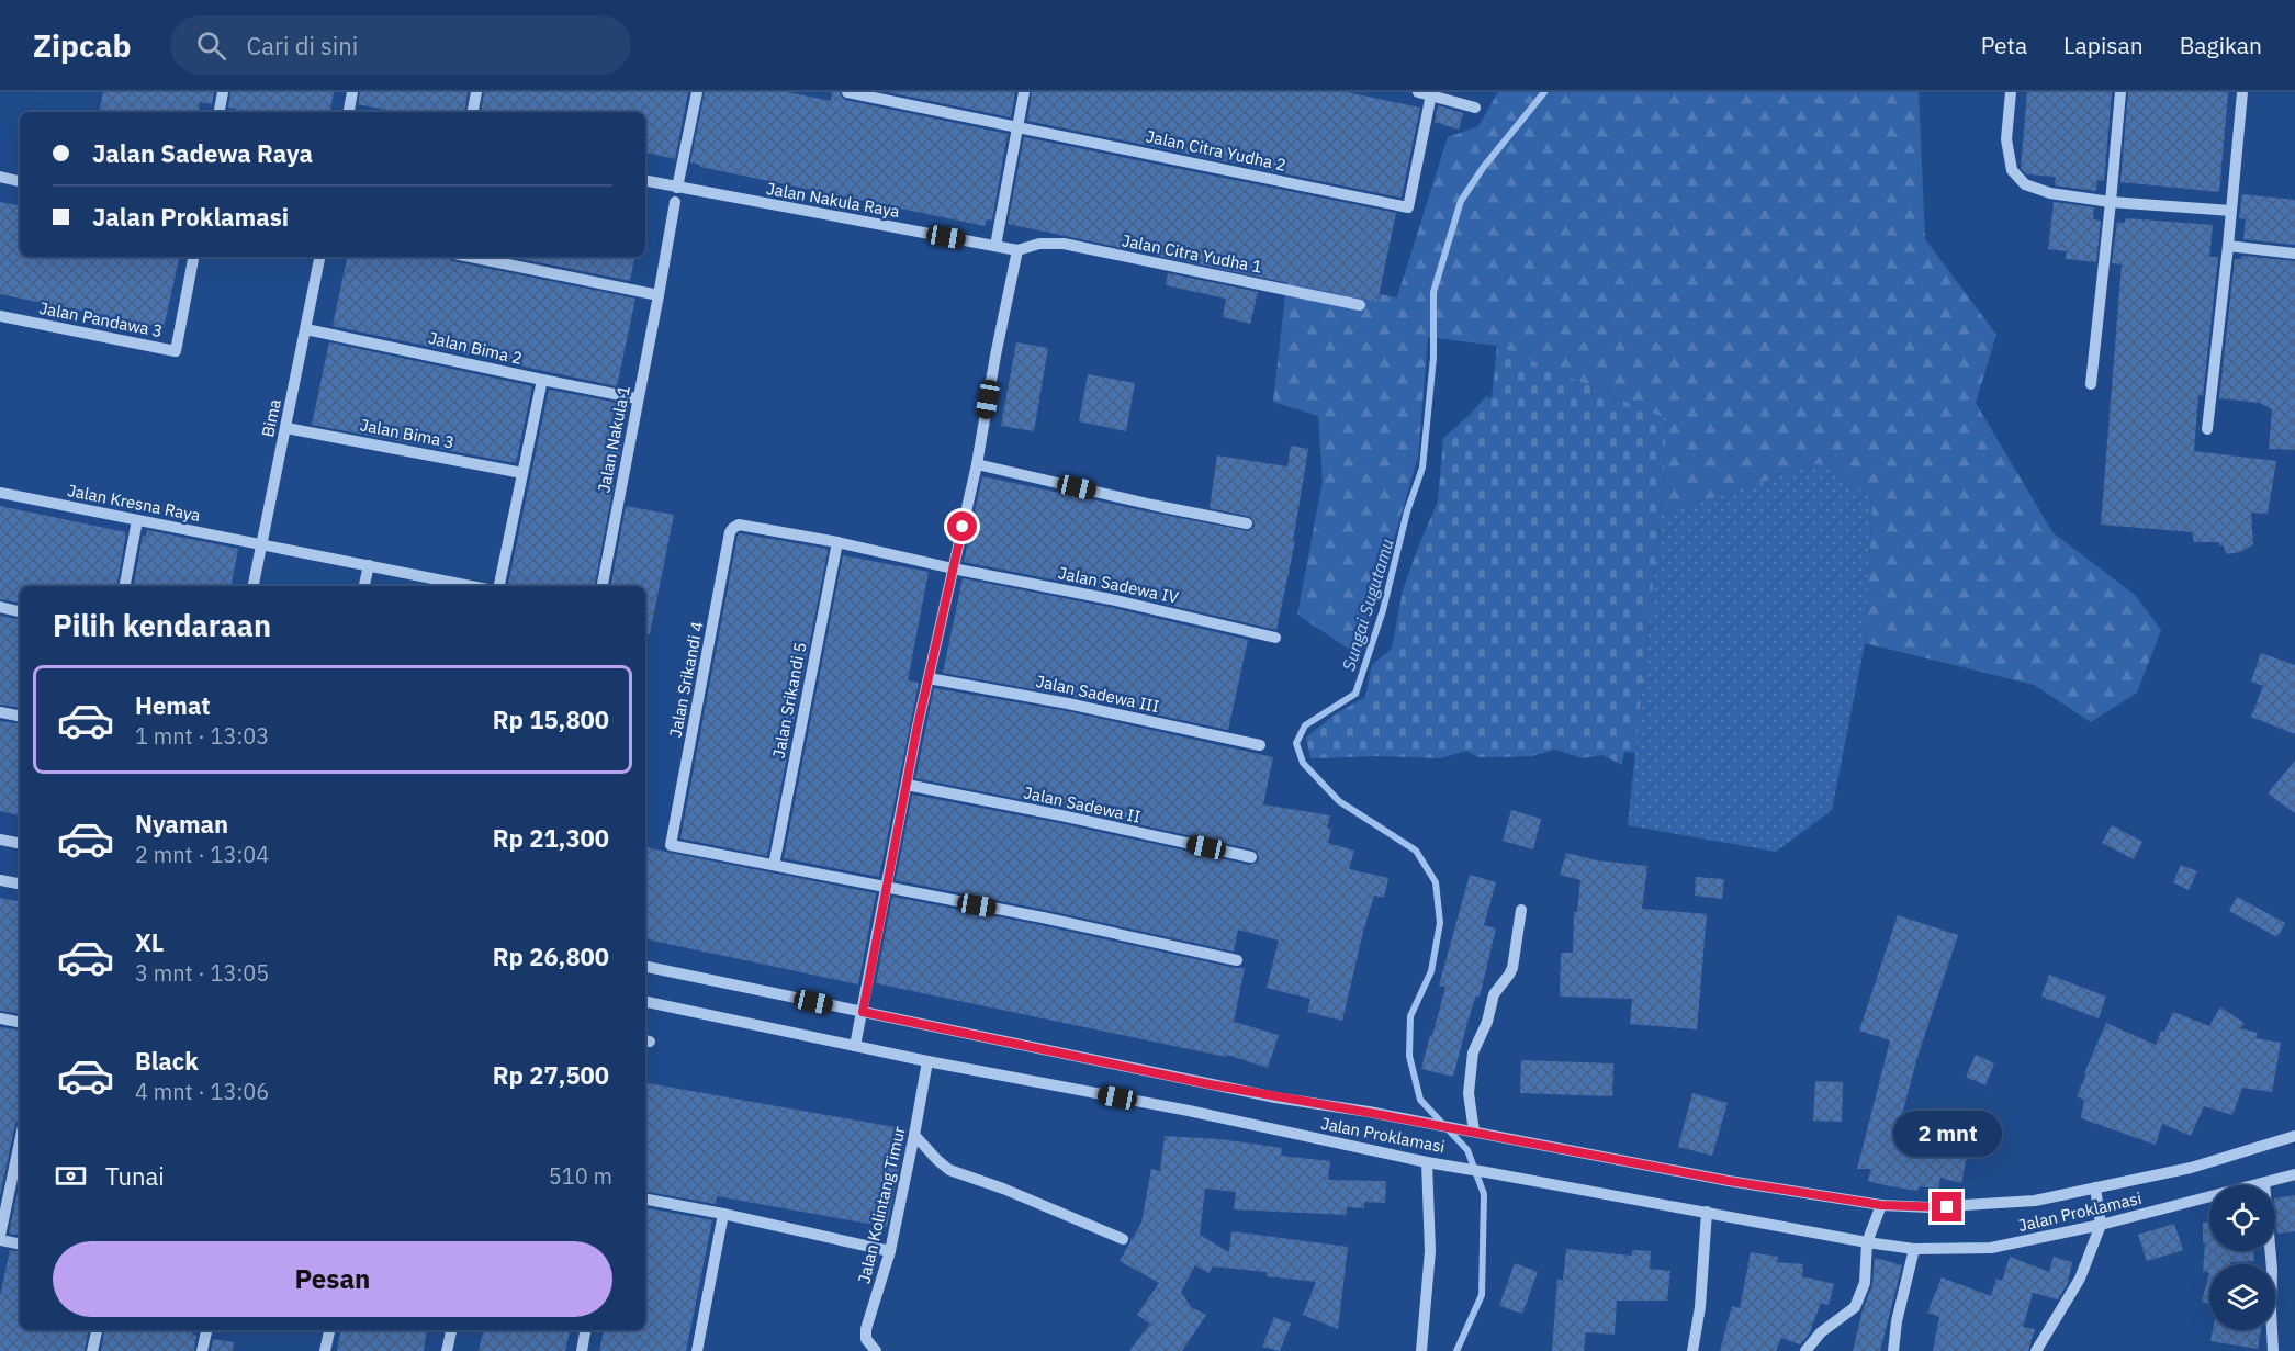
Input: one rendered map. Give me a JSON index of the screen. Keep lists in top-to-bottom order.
{
  "streets": {
    "street": [
      "Jalan Citra Yudha 2",
      "Jalan Nakula Raya",
      "Jalan Citra Yudha 1",
      "Jalan Pandawa 3",
      "Jalan Bima 2",
      "Bima",
      "Jalan Bima 3",
      "Jalan Nakula 1",
      "Jalan Kresna Raya",
      "Jalan Sadewa IV",
      "Jalan Srikandi 4",
      "Jalan Sadewa III",
      "Jalan Srikandi 5",
      "Jalan Sadewa II",
      "Jalan Proklamasi",
      "Jalan Kolintang Timur"
    ]
  },
  "crossings": [
    ["Jalan Nakula Raya", "Jalan Citra Yudha 1"],
    ["Jalan Bima 2", "Bima"],
    ["Jalan Bima 2", "Jalan Nakula 1"],
    ["Bima", "Jalan Bima 3"],
    ["Bima", "Jalan Kresna Raya"],
    ["Jalan Sadewa IV", "Jalan Srikandi 4"],
    ["Jalan Sadewa IV", "Jalan Srikandi 5"],
    ["Jalan Srikandi 4", "Jalan Srikandi 5"],
    ["Jalan Proklamasi", "Jalan Kolintang Timur"]
  ],
  "water": ["Sungai Sugutamu"],
  "page": {
    "header": "Zipcab",
    "search": "Cari di sini",
    "nav": ["Peta", "Lapisan", "Bagikan"],
    "banner": ["Jalan Sadewa Raya", "Jalan Proklamasi"],
    "heading": "Pilih kendaraan",
    "list": [
      {
        "name": "Hemat",
        "note": "1 mnt · 13:03",
        "value": "Rp 15,800"
      },
      {
        "name": "Nyaman",
        "note": "2 mnt · 13:04",
        "value": "Rp 21,300"
      },
      {
        "name": "XL",
        "note": "3 mnt · 13:05",
        "value": "Rp 26,800"
      },
      {
        "name": "Black",
        "note": "4 mnt · 13:06",
        "value": "Rp 27,500"
      }
    ],
    "bubble": "2 mnt",
    "pay": ["Tunai", "510 m"],
    "buttons": "Pesan"
  }
}
